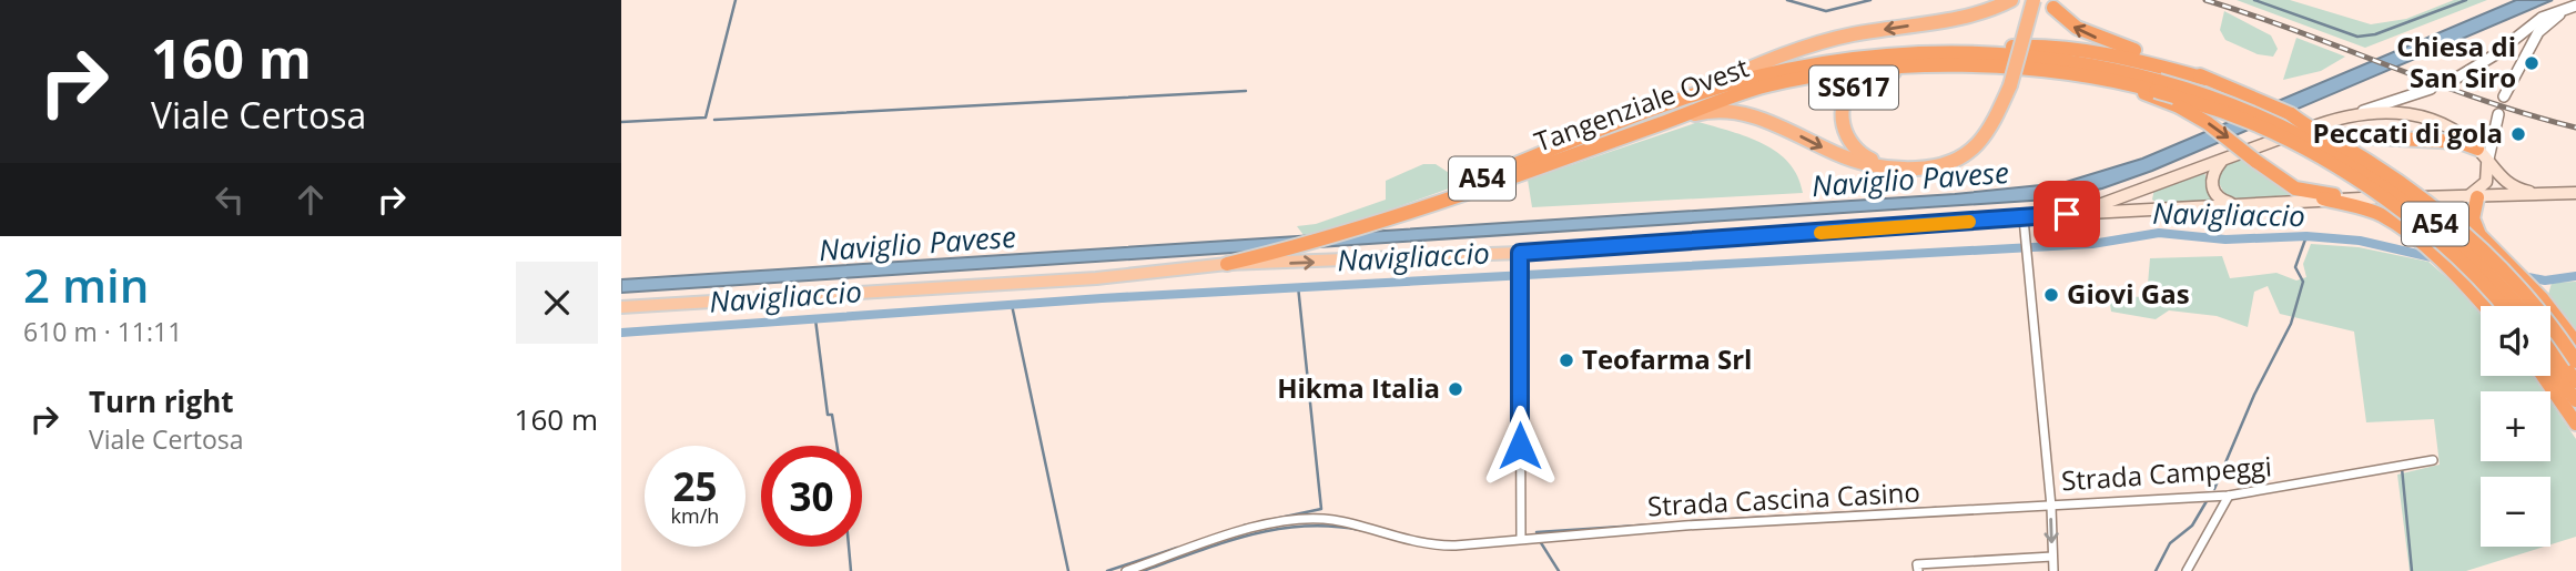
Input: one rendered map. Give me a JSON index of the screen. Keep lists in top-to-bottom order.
{
  "streets": {
    "highway": ["SS617", "Tangenziale Ovest", "A54"],
    "street": ["Strada Campeggi", "Strada Cascina Casino"]
  },
  "crossings": [
    ["SS617", "Tangenziale Ovest"],
    ["Strada Campeggi", "Strada Cascina Casino"]
  ],
  "water": ["Naviglio Pavese", "Navigliaccio"],
  "places": [
    "Chiesa di San Siro",
    "Peccati di gola",
    "Giovi Gas",
    "Teofarma Srl",
    "Hikma Italia"
  ],
  "page": {
    "turn": ["160 m", "Viale Certosa"],
    "heading": ["2 min", "610 m · 11:11"],
    "map_buttons": ["+", "−"],
    "list": [
      {
        "name": "Turn right",
        "note": "Viale Certosa",
        "value": "160 m"
      }
    ],
    "speed": "25 km/h",
    "limit": "30"
  }
}
